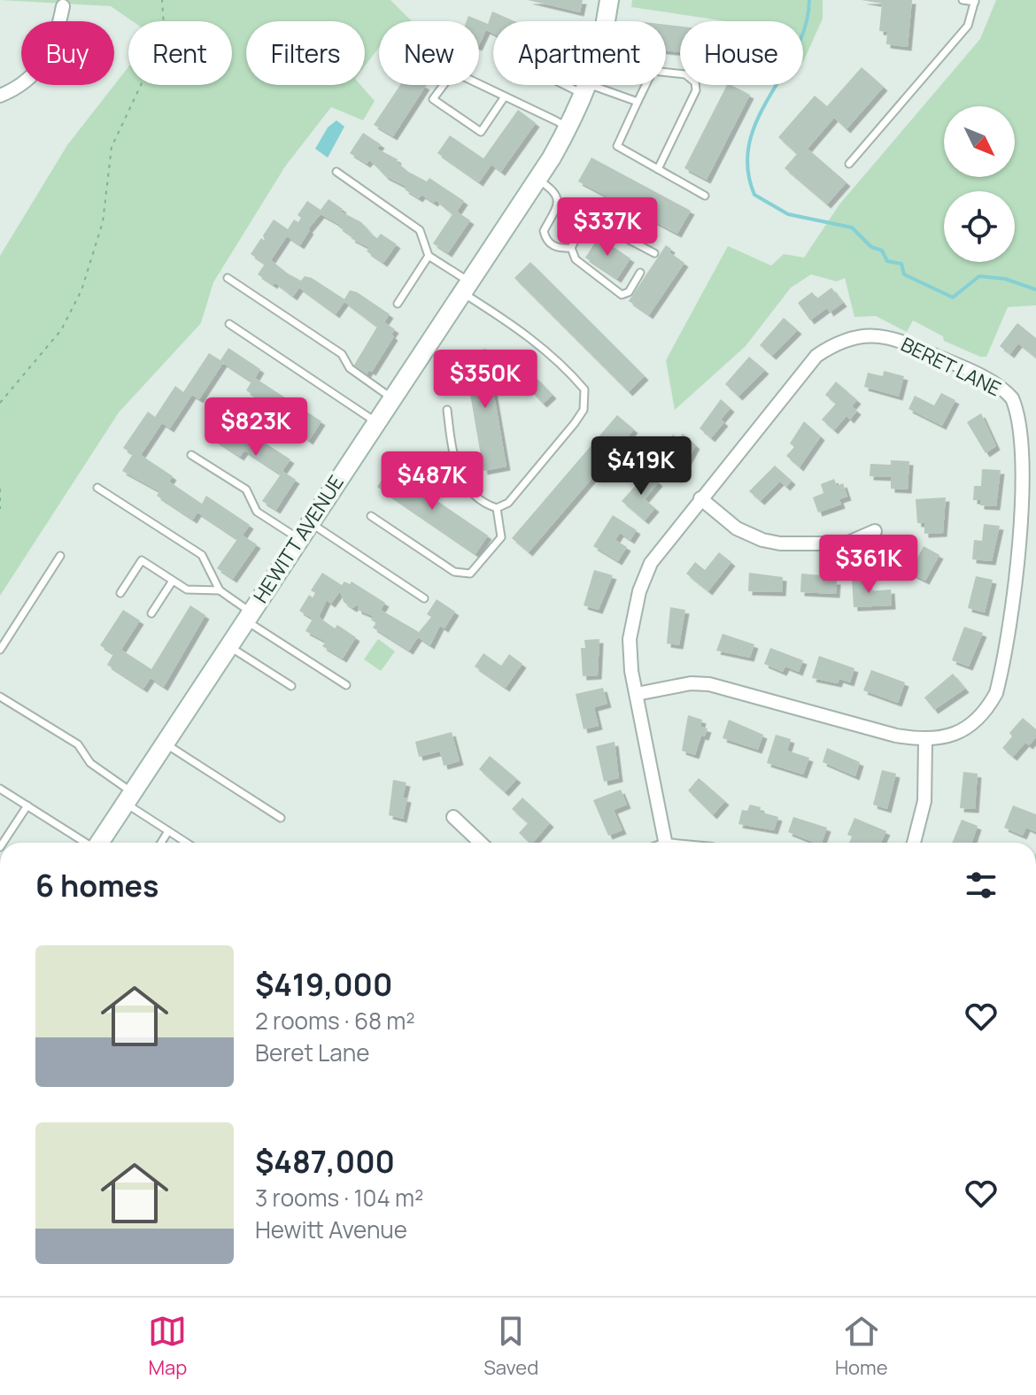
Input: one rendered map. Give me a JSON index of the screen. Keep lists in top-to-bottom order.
{
  "streets": {
    "street": ["BERET LANE", "HEWITT AVENUE"]
  },
  "north": "bottom right",
  "page": {
    "chip": [
      "Buy",
      "Rent",
      "Filters",
      "New",
      "Apartment",
      "House"
    ],
    "price": [
      "$337K",
      "$350K",
      "$823K",
      "$419K",
      "$487K",
      "$361K"
    ],
    "heading": "6 homes",
    "list": [
      {
        "name": "$419,000",
        "note": "2 rooms · 68 m² · Beret Lane"
      },
      {
        "name": "$487,000",
        "note": "3 rooms · 104 m² · Hewitt Avenue"
      }
    ],
    "tabs": ["Map", "Saved", "Home"]
  }
}
